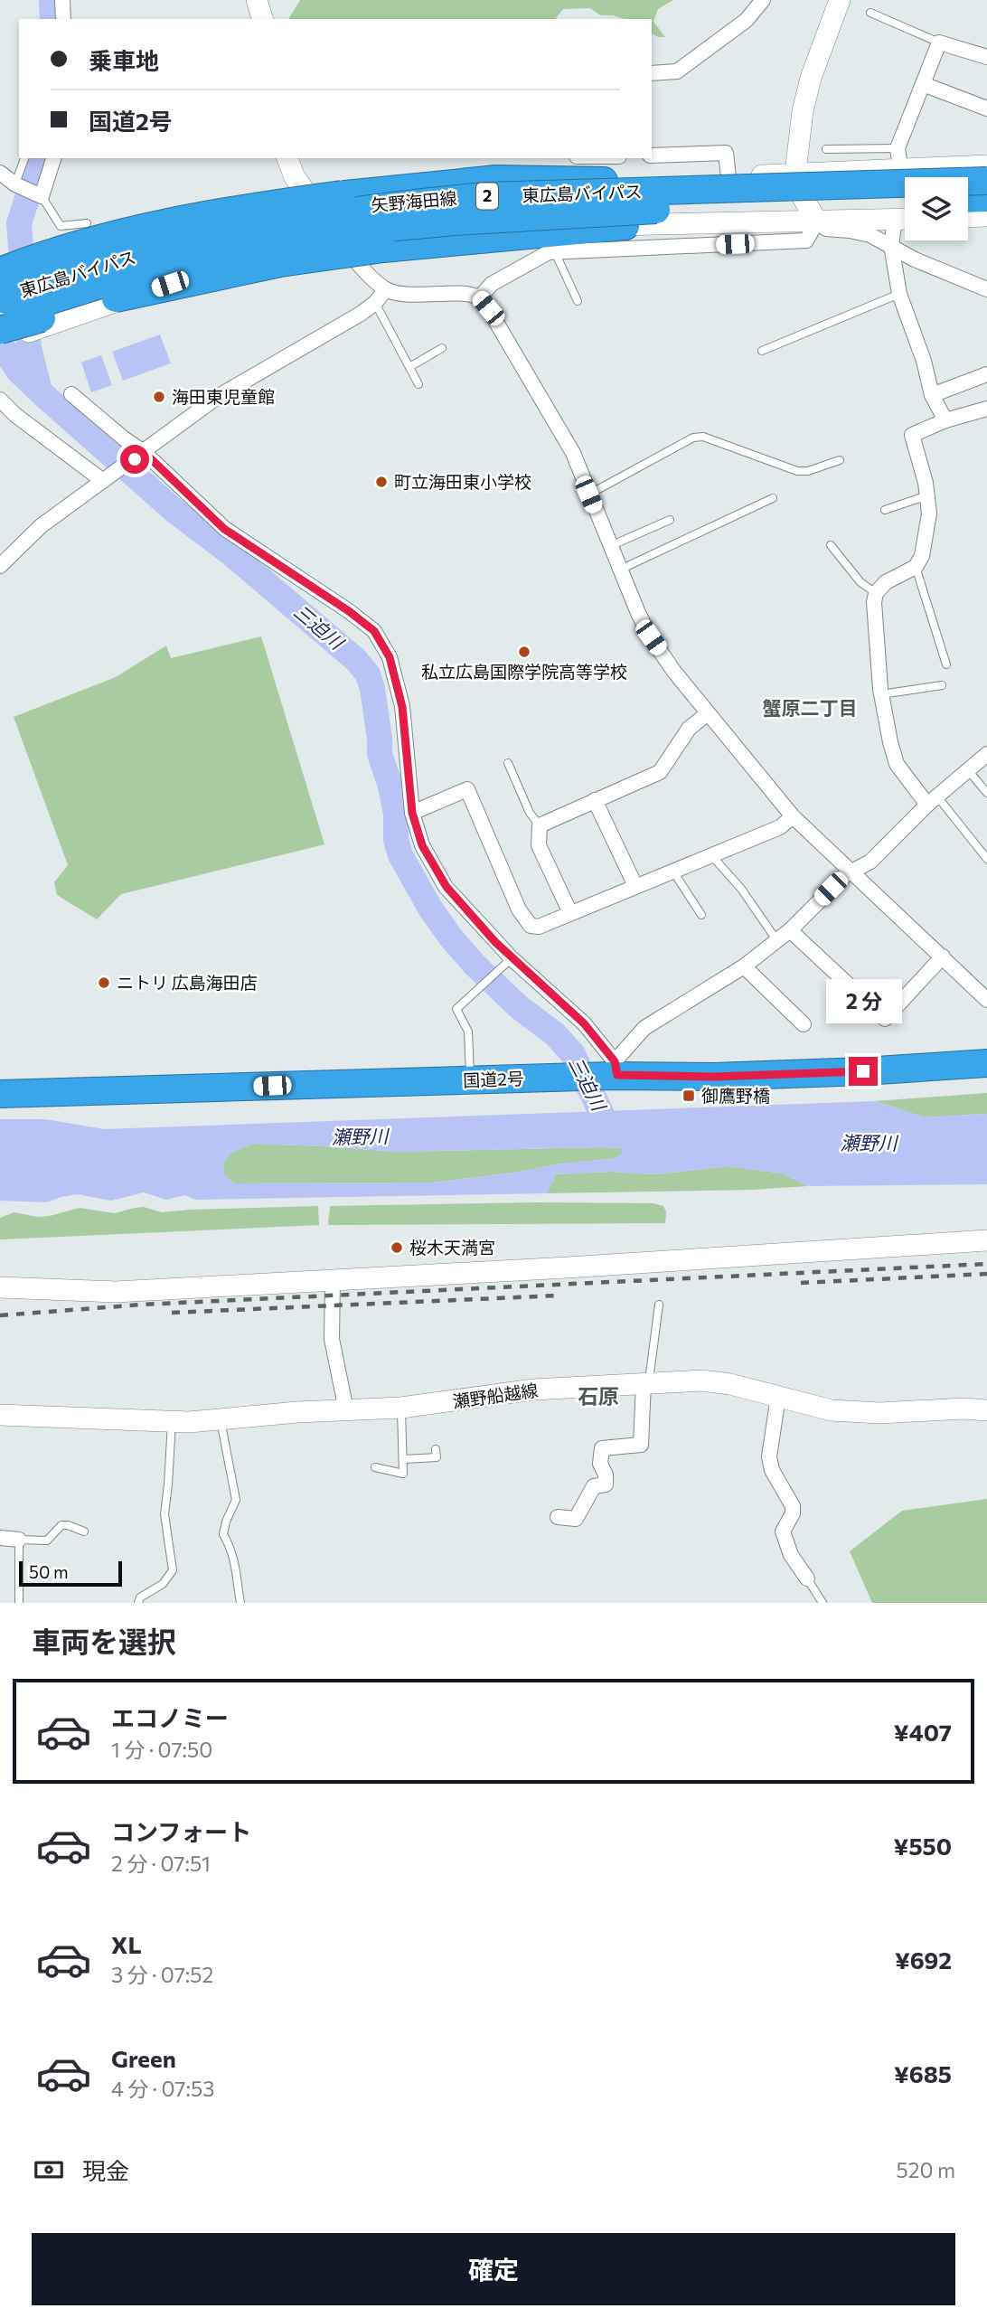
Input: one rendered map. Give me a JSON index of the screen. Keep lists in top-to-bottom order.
{
  "streets": {
    "highway": ["東広島バイパス", "2", "国道2号"],
    "main road": ["矢野海田線", "瀬野船越線"]
  },
  "districts": ["蟹原二丁目", "石原"],
  "water": ["三迫川", "瀬野川"],
  "places": {
    "other": [
      "海田東児童館",
      "町立海田東小学校",
      "私立広島国際学院高等学校",
      "ニトリ 広島海田店",
      "桜木天満宮"
    ],
    "transit": ["御鷹野橋"]
  },
  "scale_bar": "50 m",
  "page": {
    "banner": ["乗車地", "国道2号"],
    "bubble": "2 分",
    "scale": "50 m",
    "heading": "車両を選択",
    "list": [
      {
        "name": "エコノミー",
        "note": "1 分 · 07:50",
        "value": "¥407"
      },
      {
        "name": "コンフォート",
        "note": "2 分 · 07:51",
        "value": "¥550"
      },
      {
        "name": "XL",
        "note": "3 分 · 07:52",
        "value": "¥692"
      },
      {
        "name": "Green",
        "note": "4 分 · 07:53",
        "value": "¥685"
      }
    ],
    "pay": ["現金", "520 m"],
    "buttons": "確定"
  }
}
